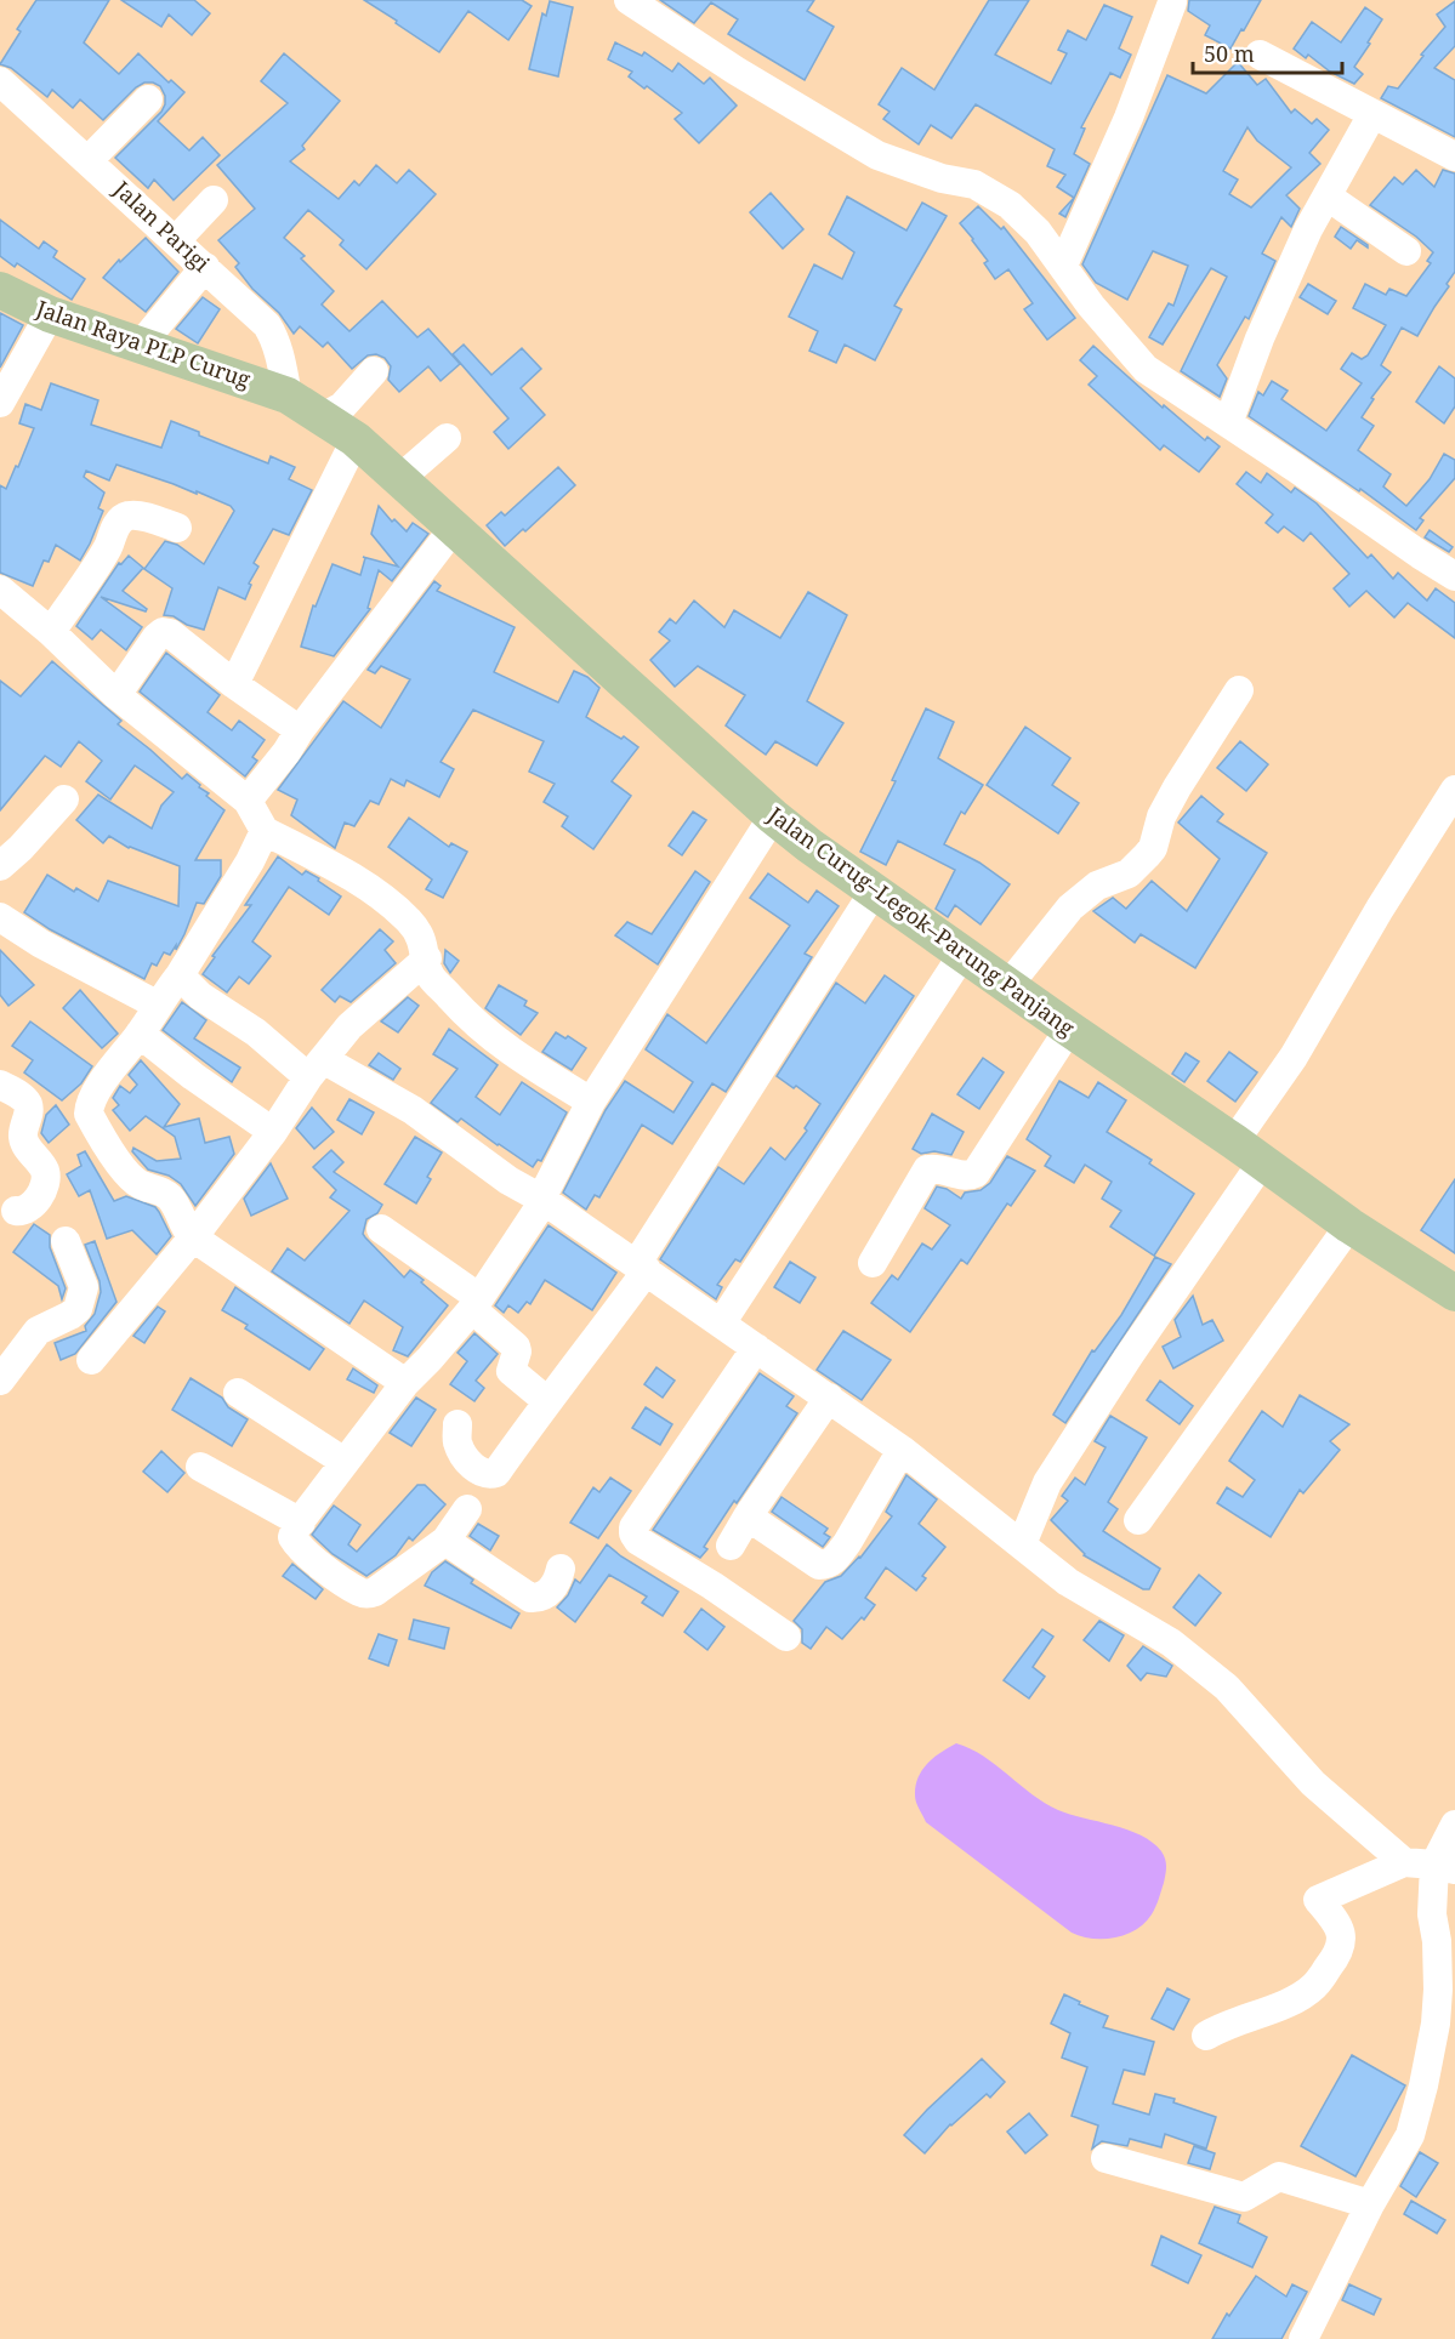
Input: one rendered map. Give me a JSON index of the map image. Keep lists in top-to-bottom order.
{
  "streets": {
    "main road": ["Jalan Raya PLP Curug", "Jalan Curug–Legok–Parung Panjang"],
    "street": ["Jalan Parigi"]
  },
  "crossings": [
    ["Jalan Parigi", "Jalan Raya PLP Curug"],
    ["Jalan Parigi", "Jalan Curug–Legok–Parung Panjang"],
    ["Jalan Raya PLP Curug", "Jalan Curug–Legok–Parung Panjang"]
  ],
  "scale_bar": "50 m"
}
